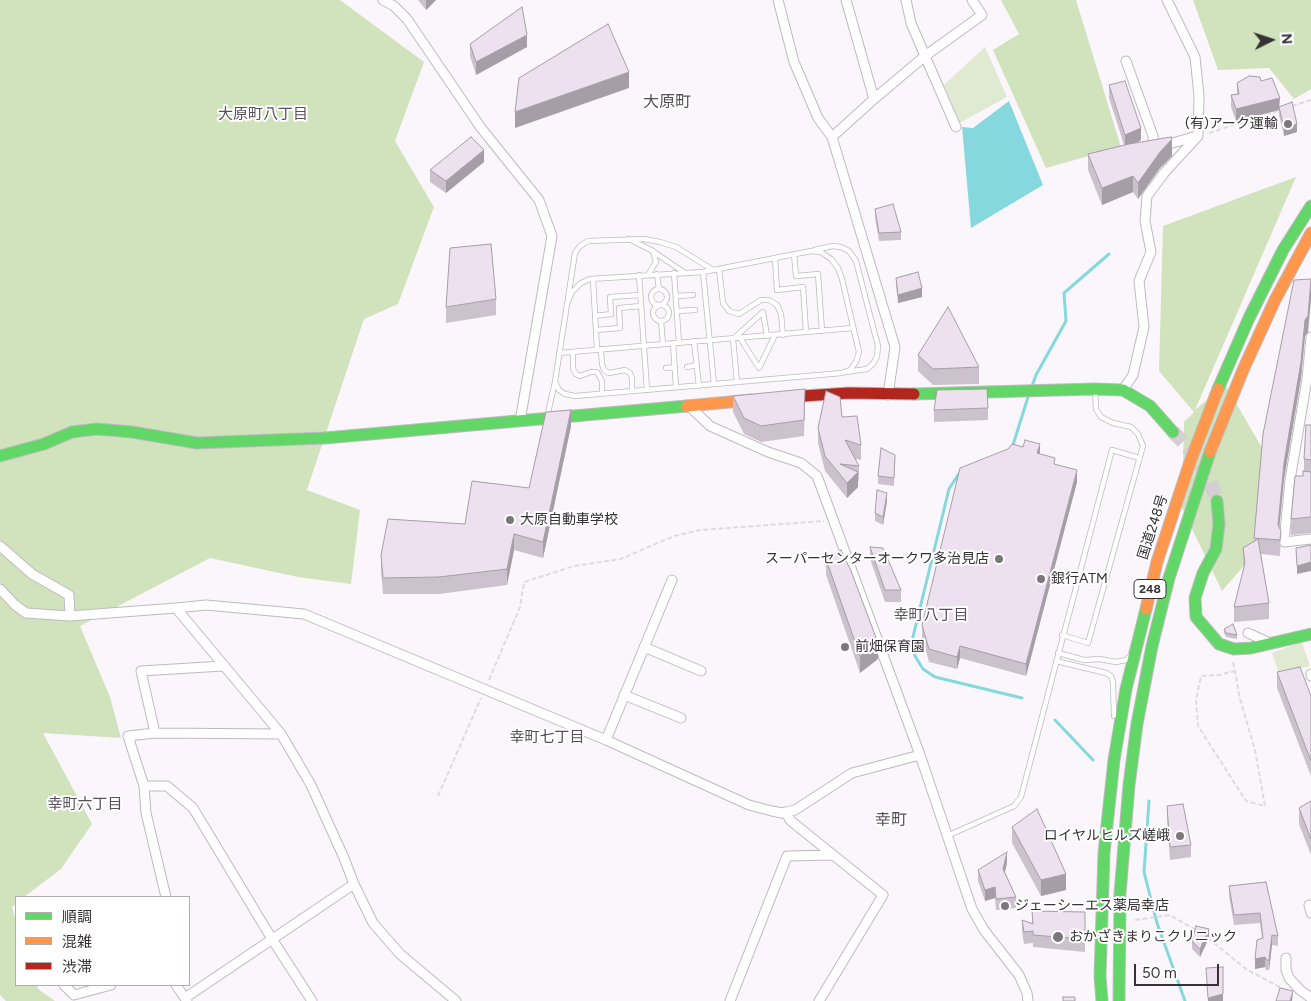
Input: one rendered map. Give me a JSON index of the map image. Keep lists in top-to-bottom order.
{
  "streets": {
    "main road": ["国道248号", "248"]
  },
  "districts": [
    "大原町",
    "大原町八丁目",
    "幸町八丁目",
    "幸町七丁目",
    "幸町六丁目",
    "幸町"
  ],
  "places": [
    "(有)アーク運輸",
    "大原自動車学校",
    "スーパーセンターオークワ多治見店",
    "銀行ATM",
    "前畑保育園",
    "ロイヤルヒルズ嵯峨",
    "ジェーシーエス薬局幸店",
    "おかざきまりこクリニック"
  ],
  "legend": ["順調", "混雑", "渋滞"],
  "scale_bar": "50 m",
  "north": "right"
}
